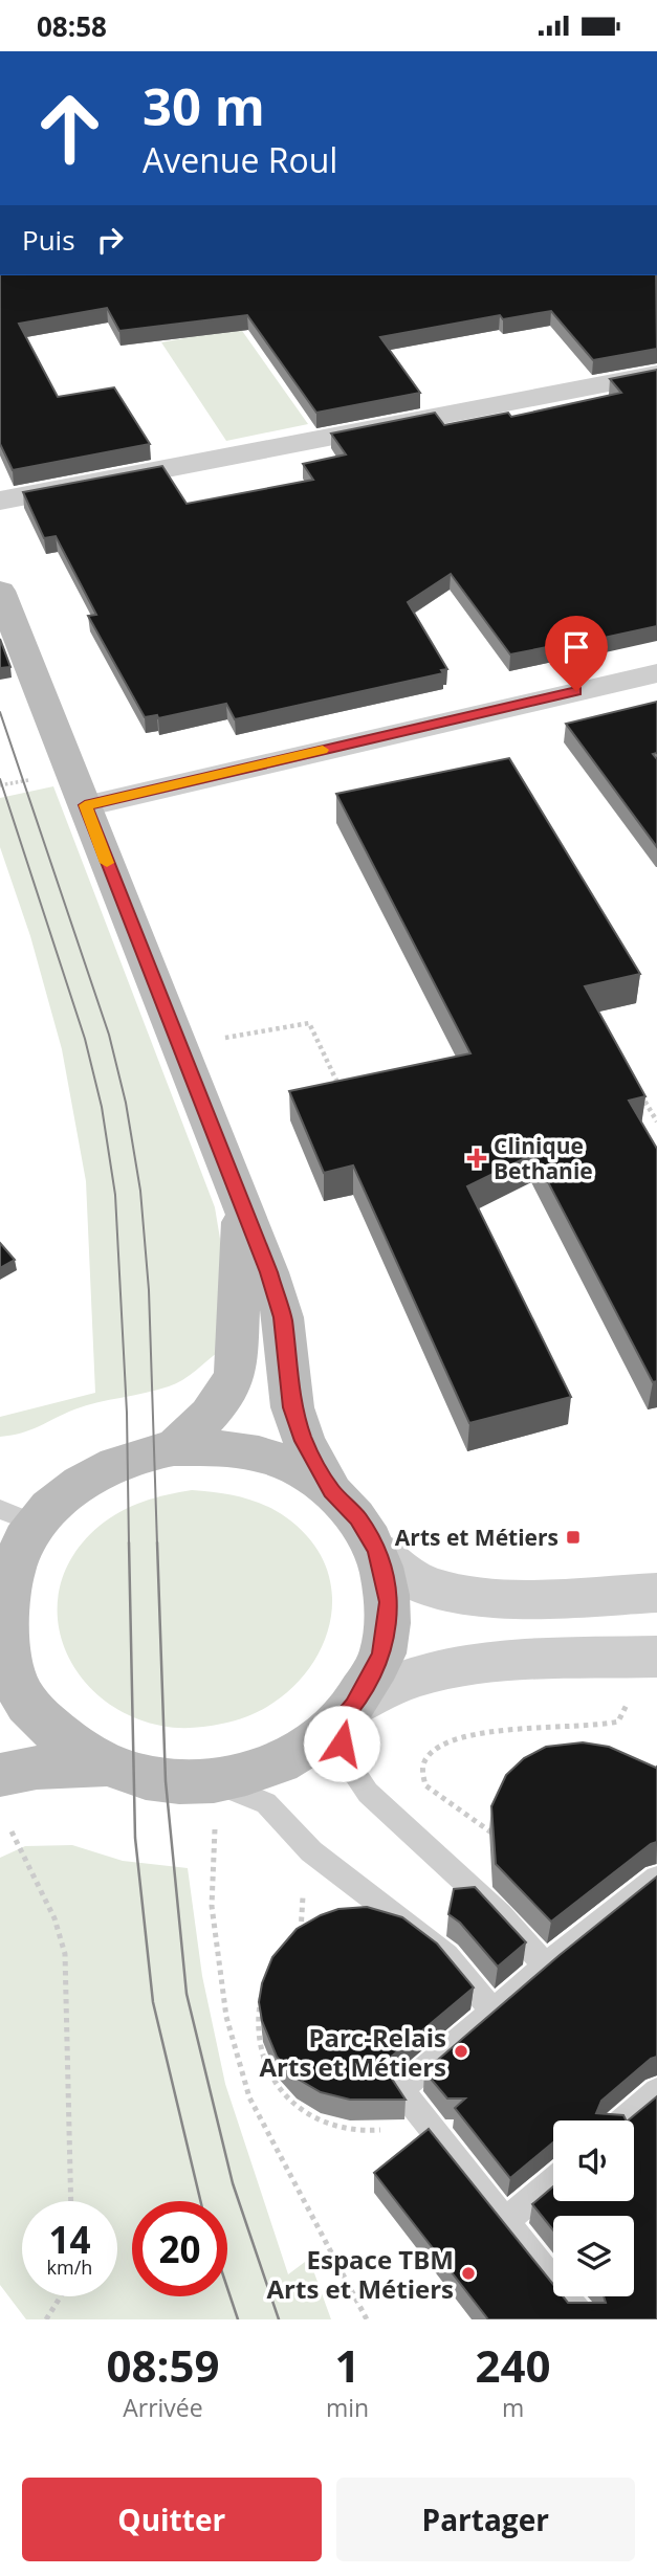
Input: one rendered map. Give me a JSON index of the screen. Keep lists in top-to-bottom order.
{
  "places": {
    "health": ["Clinique Bethanie"],
    "transit": ["Arts et Métiers"],
    "other": ["Parc-Relais Arts et Métiers", "Espace TBM Arts et Métiers"]
  },
  "page": {
    "status": "08:58",
    "turn": ["30 m", "Avenue Roul"],
    "then": "Puis",
    "speed": "14 km/h",
    "limit": "20",
    "eta": [
      "08:59",
      "Arrivée",
      "1",
      "min",
      "240",
      "m"
    ],
    "buttons": ["Quitter", "Partager"]
  }
}
